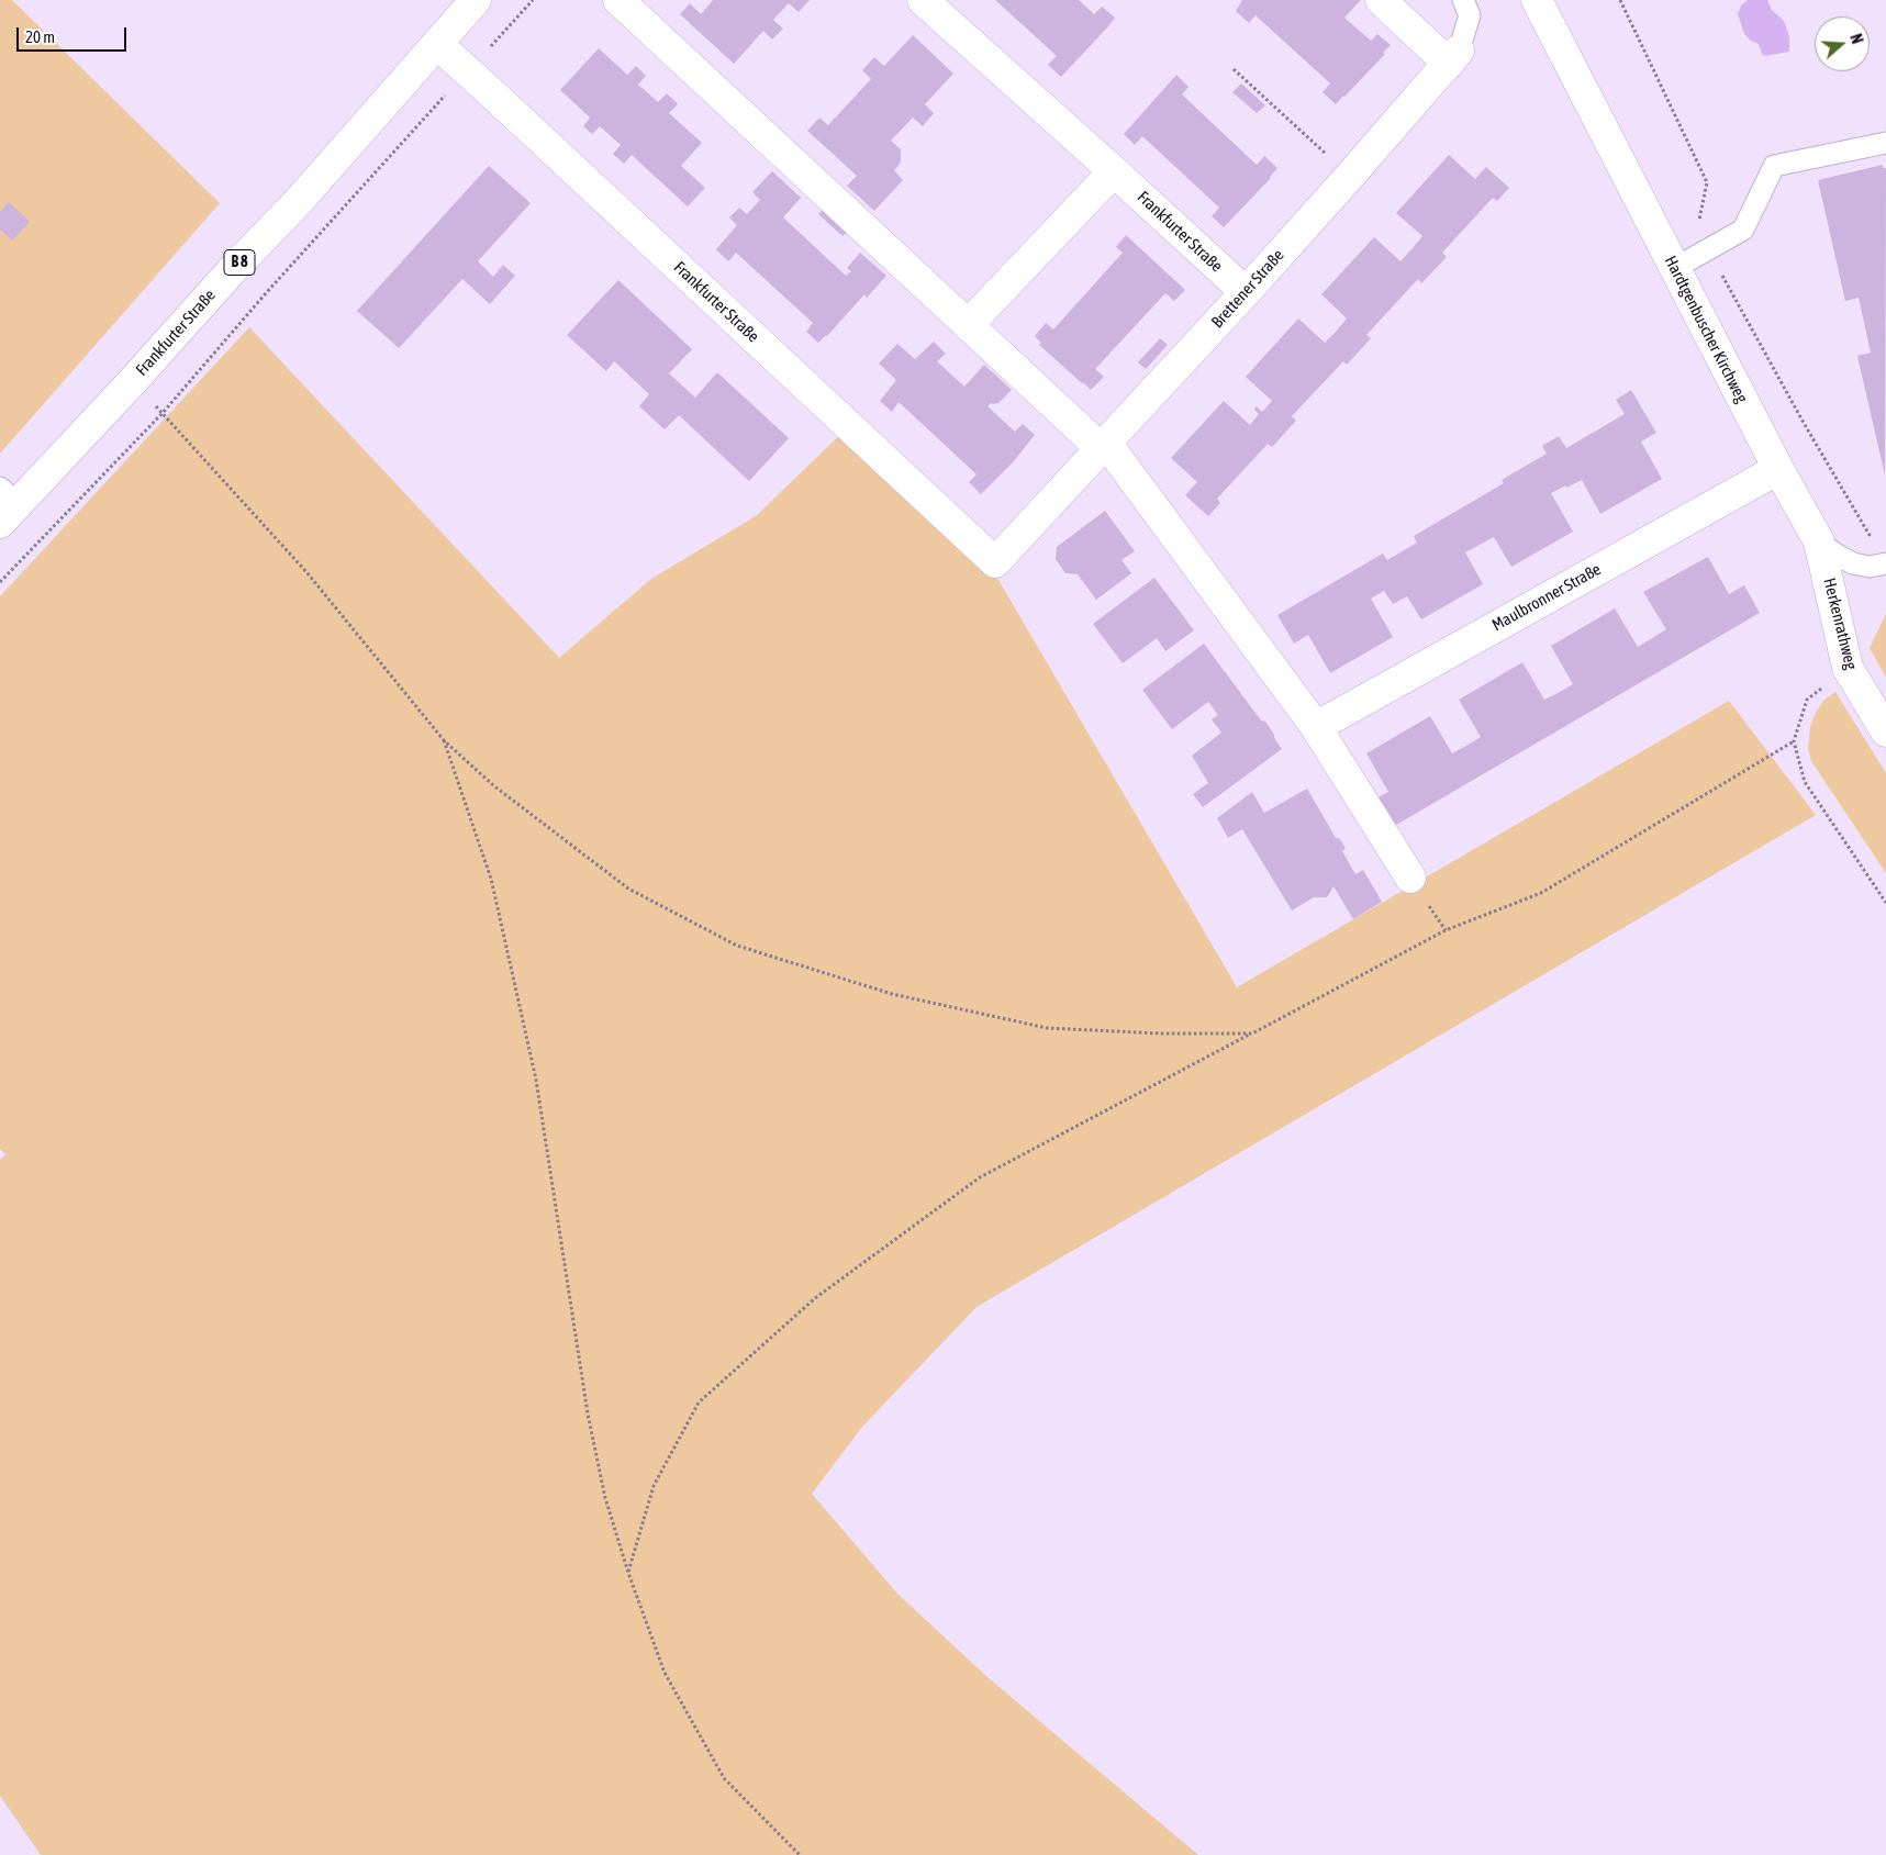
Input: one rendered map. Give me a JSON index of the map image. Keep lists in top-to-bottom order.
{
  "streets": {
    "street": [
      "Frankfurter Straße",
      "B 8",
      "Brettener Straße",
      "Hardtgenbuscher Kirchweg",
      "Maulbronner Straße",
      "Herkenrathweg"
    ]
  },
  "crossings": [
    ["Frankfurter Straße", "Brettener Straße"],
    ["Hardtgenbuscher Kirchweg", "Maulbronner Straße"],
    ["Hardtgenbuscher Kirchweg", "Herkenrathweg"]
  ],
  "scale_bar": "20 m",
  "north": "right"
}
